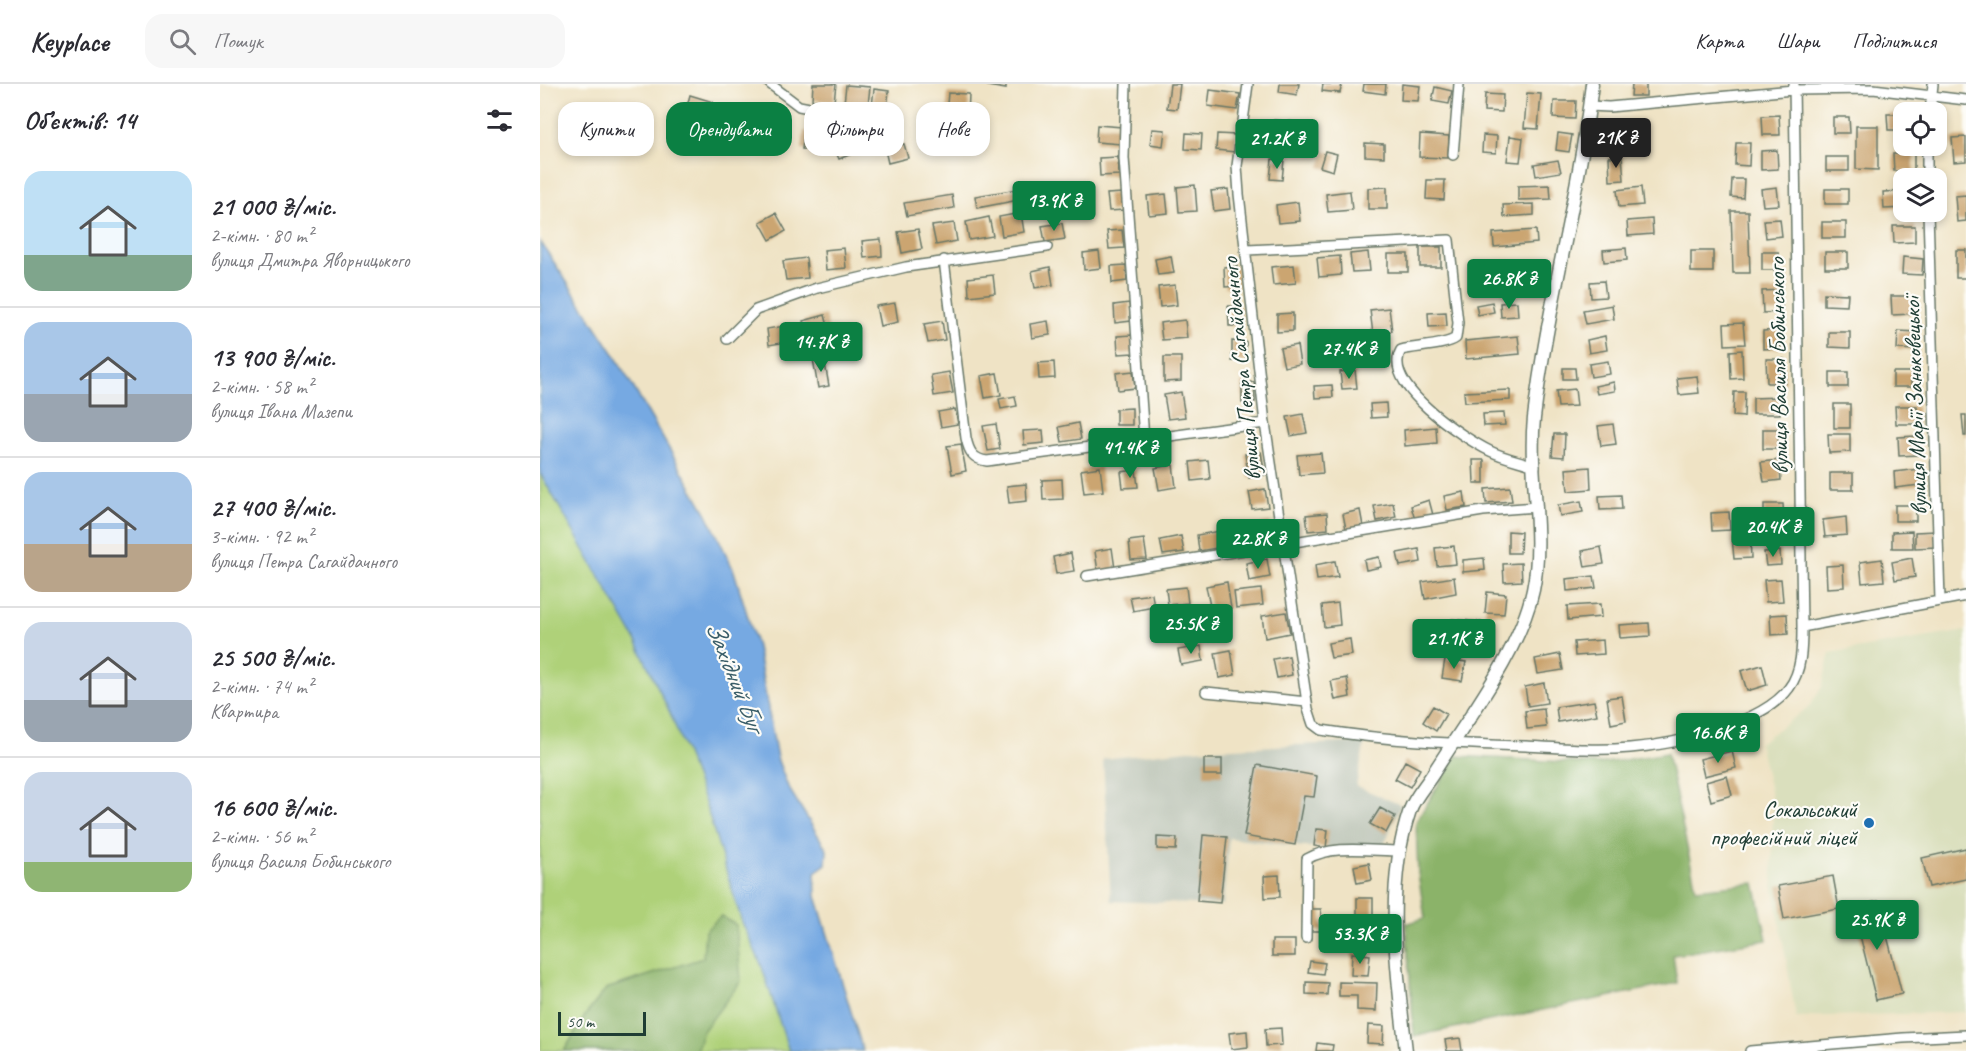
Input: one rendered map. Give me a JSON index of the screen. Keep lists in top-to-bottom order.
{
  "streets": {
    "street": ["вулиця Василя Бобинського", "вулиця Петра Сагайдачного", "вулиця Марії Заньковецької"]
  },
  "crossings": [
    ["вулиця Василя Бобинського", "вулиця Петра Сагайдачного"]
  ],
  "water": ["Західний Буг"],
  "places": ["Сокальський професійний ліцей"],
  "scale_bar": "50 m",
  "page": {
    "header": "Keyplace",
    "search": "Пошук",
    "nav": ["Карта", "Шари", "Поділитися"],
    "heading": "Об’єктів: 14",
    "chip": [
      "Купити",
      "Орендувати",
      "Фільтри",
      "Нове"
    ],
    "price": [
      "21K ₴",
      "21.2K ₴",
      "13.9K ₴",
      "26.8K ₴",
      "14.7K ₴",
      "27.4K ₴",
      "41.4K ₴",
      "20.4K ₴",
      "22.8K ₴",
      "25.5K ₴",
      "21.1K ₴",
      "16.6K ₴",
      "25.9K ₴",
      "53.3K ₴"
    ],
    "list": [
      {
        "name": "21 000 ₴/міс.",
        "note": "2-кімн. · 80 m² · вулиця Дмитра Яворницького"
      },
      {
        "name": "13 900 ₴/міс.",
        "note": "2-кімн. · 58 m² · вулиця Івана Мазепи"
      },
      {
        "name": "27 400 ₴/міс.",
        "note": "3-кімн. · 92 m² · вулиця Петра Сагайдачного"
      },
      {
        "name": "25 500 ₴/міс.",
        "note": "2-кімн. · 74 m² · Квартира"
      },
      {
        "name": "16 600 ₴/міс.",
        "note": "2-кімн. · 56 m² · вулиця Василя Бобинського"
      }
    ],
    "scale": "50 m"
  }
}
